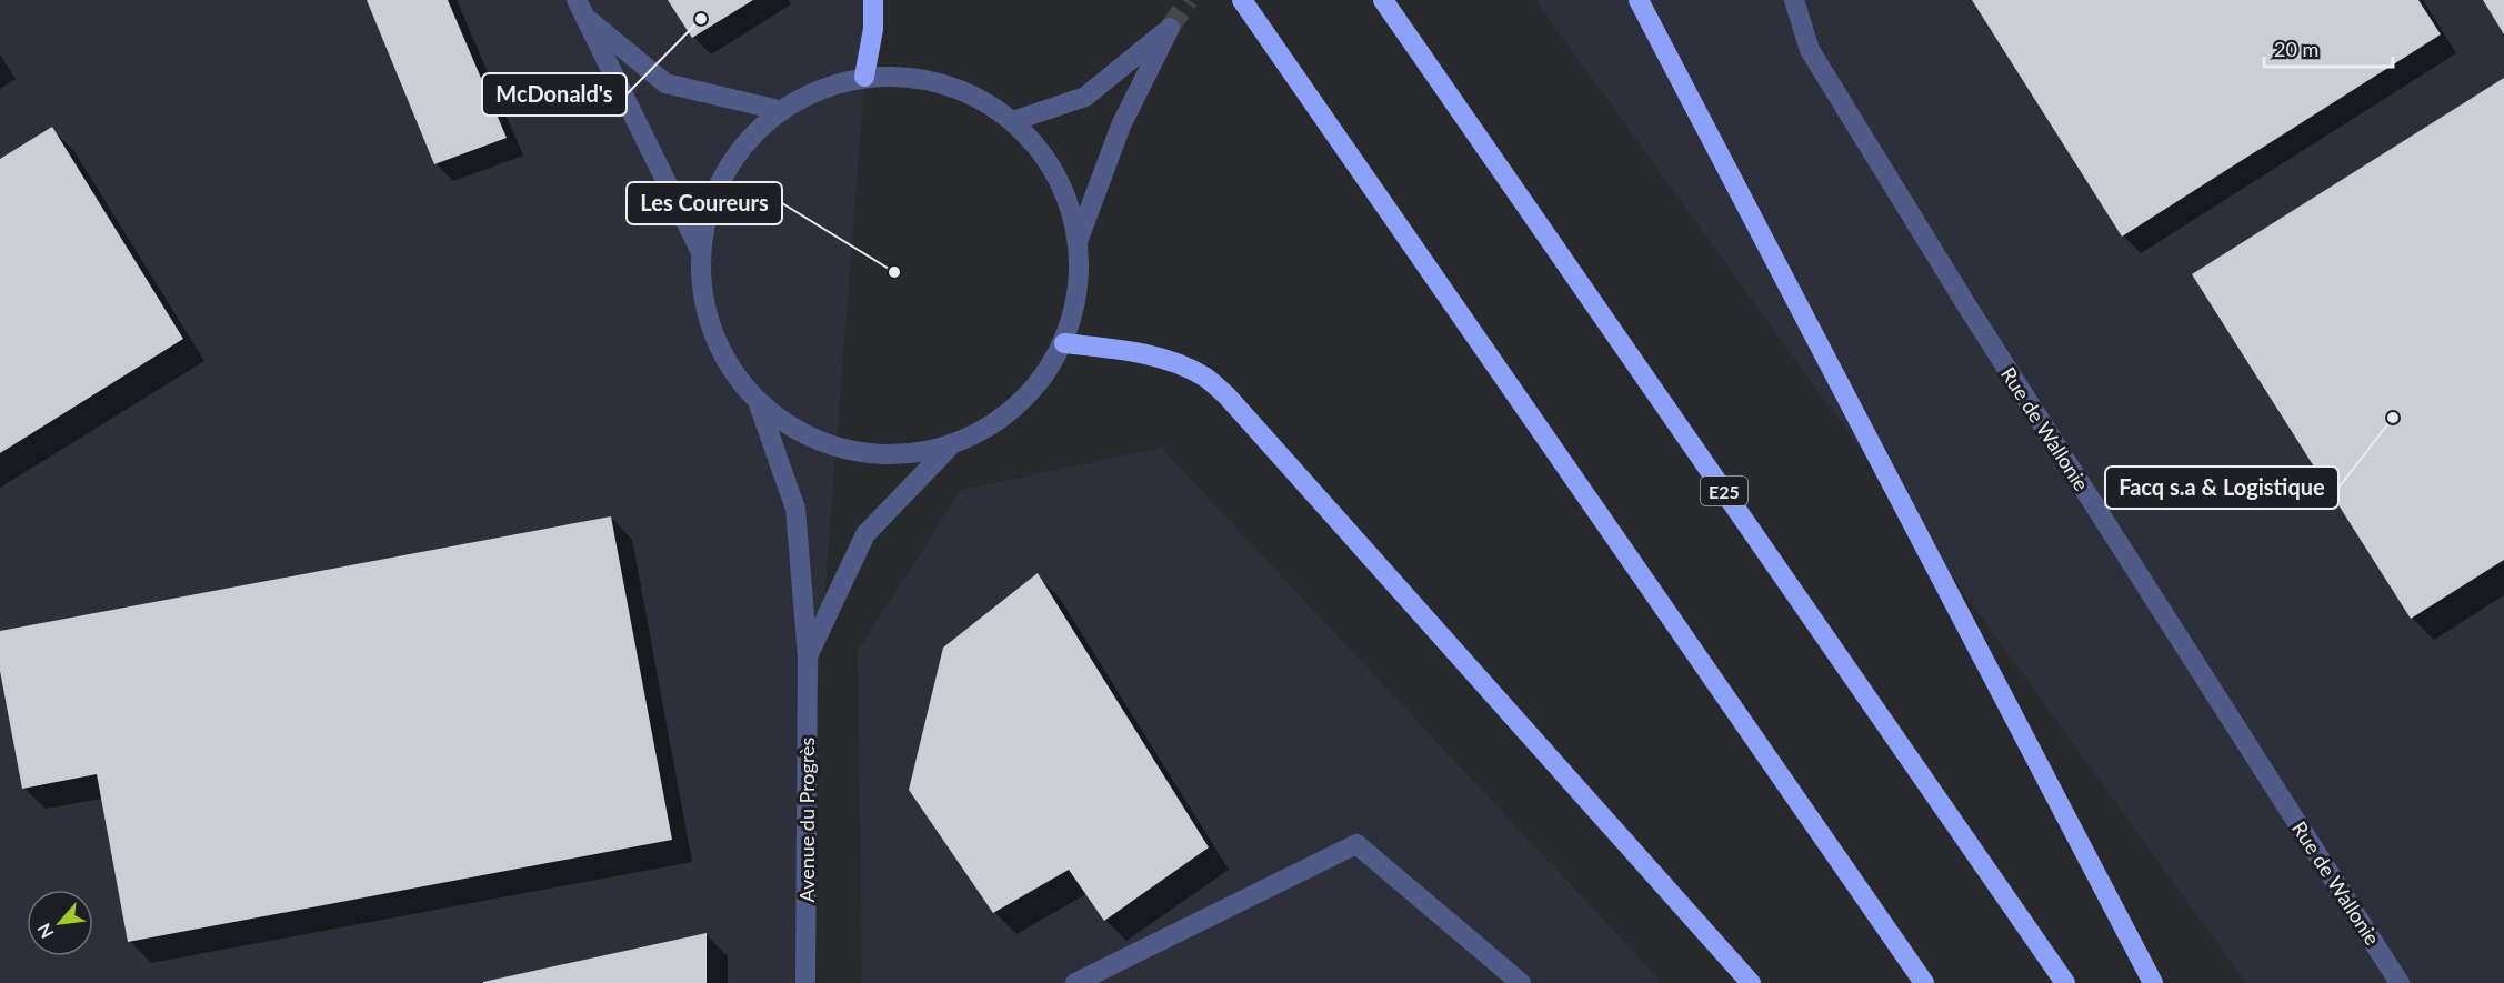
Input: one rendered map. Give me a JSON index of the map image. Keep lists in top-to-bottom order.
{
  "streets": {
    "highway": ["E25"],
    "street": ["Rue de Wallonie", "Avenue du Progrès"]
  },
  "places": ["McDonald's", "Les Coureurs", "Facq s.a & Logistique"],
  "scale_bar": "20 m",
  "north": "bottom left"
}
